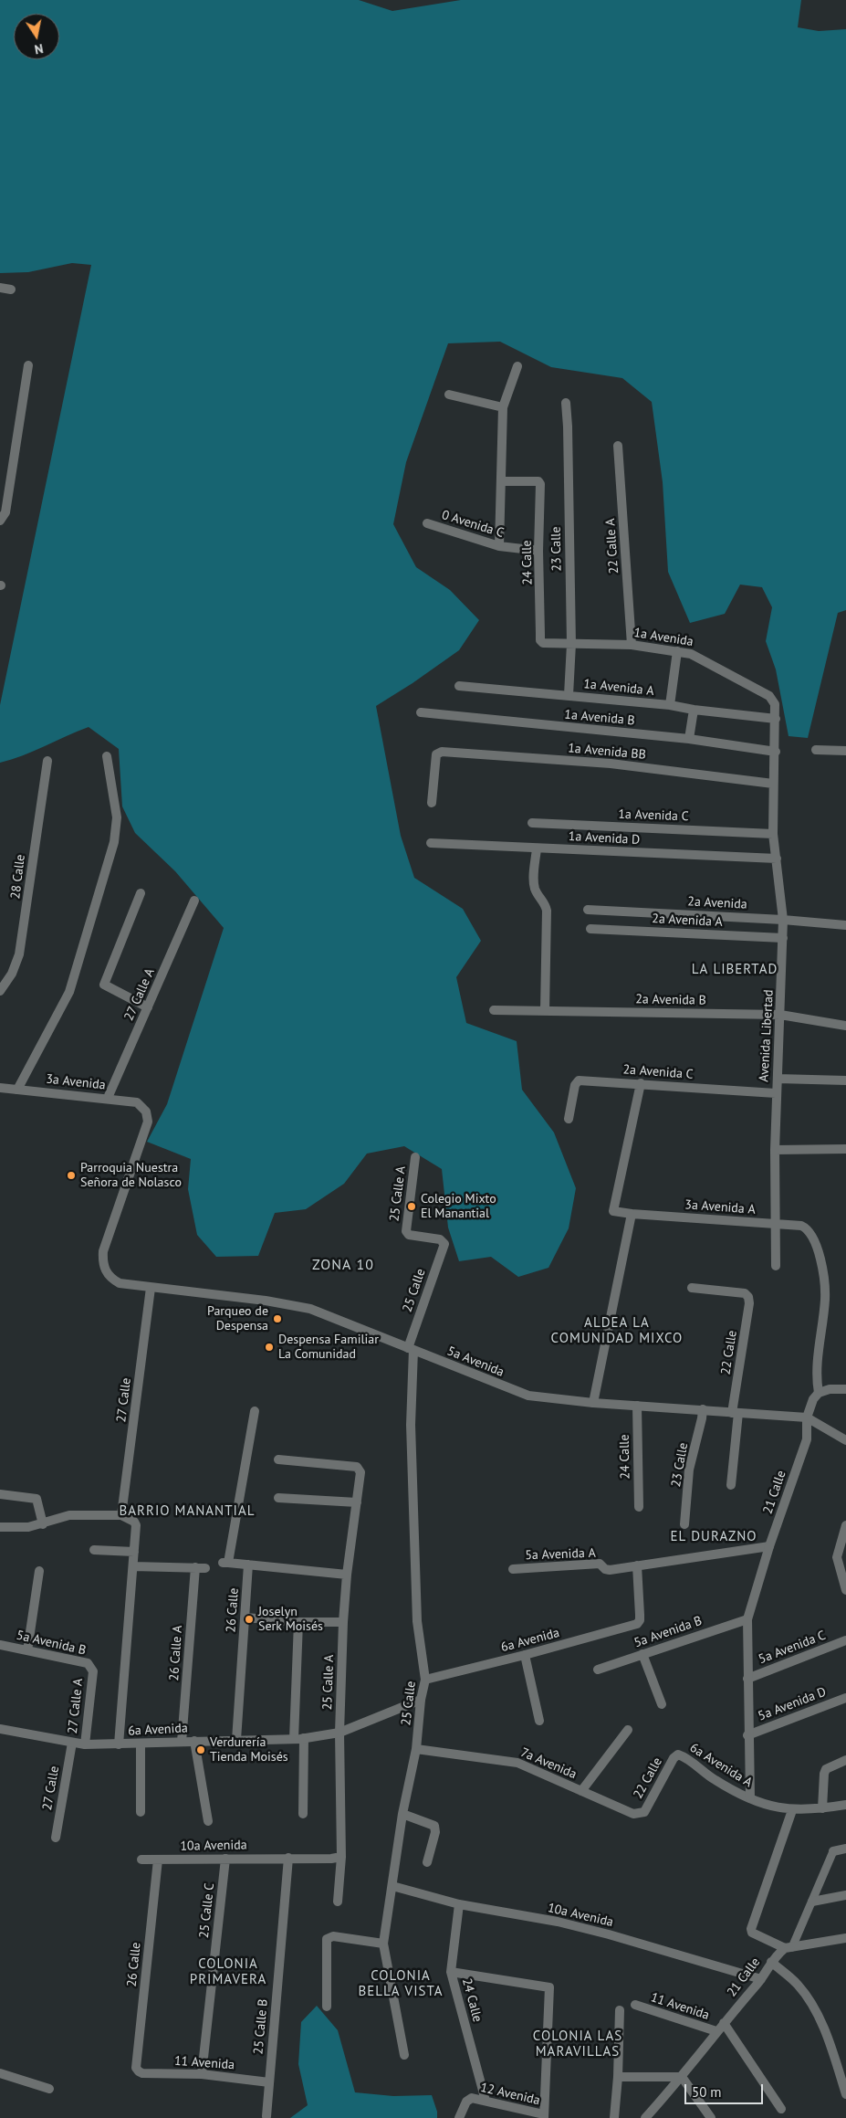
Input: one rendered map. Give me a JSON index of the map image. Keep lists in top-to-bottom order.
{
  "streets": {
    "street": [
      "0 Avenida C",
      "22 Calle A",
      "23 Calle",
      "24 Calle",
      "1a Avenida",
      "1a Avenida A",
      "1a Avenida B",
      "1a Avenida BB",
      "1a Avenida C",
      "1a Avenida D",
      "28 Calle",
      "2a Avenida",
      "2a Avenida A",
      "27 Calle A",
      "2a Avenida B",
      "Avenida Libertad",
      "2a Avenida C",
      "3a Avenida",
      "25 Calle A",
      "3a Avenida A",
      "25 Calle",
      "22 Calle",
      "5a Avenida",
      "27 Calle",
      "21 Calle",
      "5a Avenida A",
      "26 Calle",
      "5a Avenida B",
      "6a Avenida",
      "5a Avenida C",
      "26 Calle A",
      "5a Avenida D",
      "7a Avenida",
      "6a Avenida A",
      "10a Avenida",
      "25 Calle C",
      "11 Avenida",
      "25 Calle B",
      "12 Avenida"
    ]
  },
  "crossings": [
    ["0 Avenida C", "24 Calle"],
    ["22 Calle A", "1a Avenida"],
    ["23 Calle", "1a Avenida"],
    ["23 Calle", "1a Avenida A"],
    ["23 Calle", "5a Avenida"],
    ["24 Calle", "1a Avenida"],
    ["24 Calle", "5a Avenida"],
    ["24 Calle", "10a Avenida"],
    ["24 Calle", "12 Avenida"],
    ["1a Avenida", "Avenida Libertad"],
    ["1a Avenida A", "Avenida Libertad"],
    ["1a Avenida B", "Avenida Libertad"],
    ["1a Avenida BB", "Avenida Libertad"],
    ["1a Avenida C", "Avenida Libertad"],
    ["1a Avenida D", "Avenida Libertad"],
    ["2a Avenida", "Avenida Libertad"],
    ["2a Avenida A", "Avenida Libertad"],
    ["27 Calle A", "3a Avenida"],
    ["27 Calle A", "5a Avenida B"],
    ["27 Calle A", "6a Avenida"],
    ["2a Avenida B", "Avenida Libertad"],
    ["Avenida Libertad", "2a Avenida C"],
    ["Avenida Libertad", "3a Avenida A"],
    ["2a Avenida C", "3a Avenida A"],
    ["3a Avenida", "5a Avenida"],
    ["25 Calle A", "25 Calle"],
    ["25 Calle A", "6a Avenida"],
    ["25 Calle A", "10a Avenida"],
    ["3a Avenida A", "21 Calle"],
    ["25 Calle", "5a Avenida"],
    ["25 Calle", "6a Avenida"],
    ["25 Calle", "7a Avenida"],
    ["25 Calle", "10a Avenida"],
    ["22 Calle", "5a Avenida"],
    ["22 Calle", "7a Avenida"],
    ["22 Calle", "6a Avenida A"],
    ["5a Avenida", "27 Calle"],
    ["5a Avenida", "21 Calle"],
    ["27 Calle", "6a Avenida"],
    ["21 Calle", "5a Avenida A"],
    ["21 Calle", "5a Avenida B"],
    ["21 Calle", "5a Avenida C"],
    ["21 Calle", "5a Avenida D"],
    ["21 Calle", "6a Avenida A"],
    ["21 Calle", "10a Avenida"],
    ["21 Calle", "11 Avenida"],
    ["5a Avenida A", "6a Avenida"],
    ["26 Calle", "6a Avenida"],
    ["26 Calle", "10a Avenida"],
    ["26 Calle", "11 Avenida"],
    ["6a Avenida", "26 Calle A"],
    ["10a Avenida", "25 Calle C"],
    ["10a Avenida", "25 Calle B"],
    ["25 Calle C", "11 Avenida"],
    ["11 Avenida", "25 Calle B"]
  ],
  "districts": [
    "LA LIBERTAD",
    "ZONA 10",
    "ALDEA LA COMUNIDAD MIXCO",
    "BARRIO MANANTIAL",
    "EL DURAZNO",
    "COLONIA PRIMAVERA",
    "COLONIA BELLA VISTA",
    "COLONIA LAS MARAVILLAS"
  ],
  "places": [
    "Parroquia Nuestra Señora de Nolasco",
    "Colegio Mixto El Manantial",
    "Parqueo de Despensa",
    "Despensa Familiar La Comunidad",
    "Joselyn Serk Moisés",
    "Verdurería Tienda Moisés"
  ],
  "scale_bar": "50 m",
  "north": "bottom"
}
